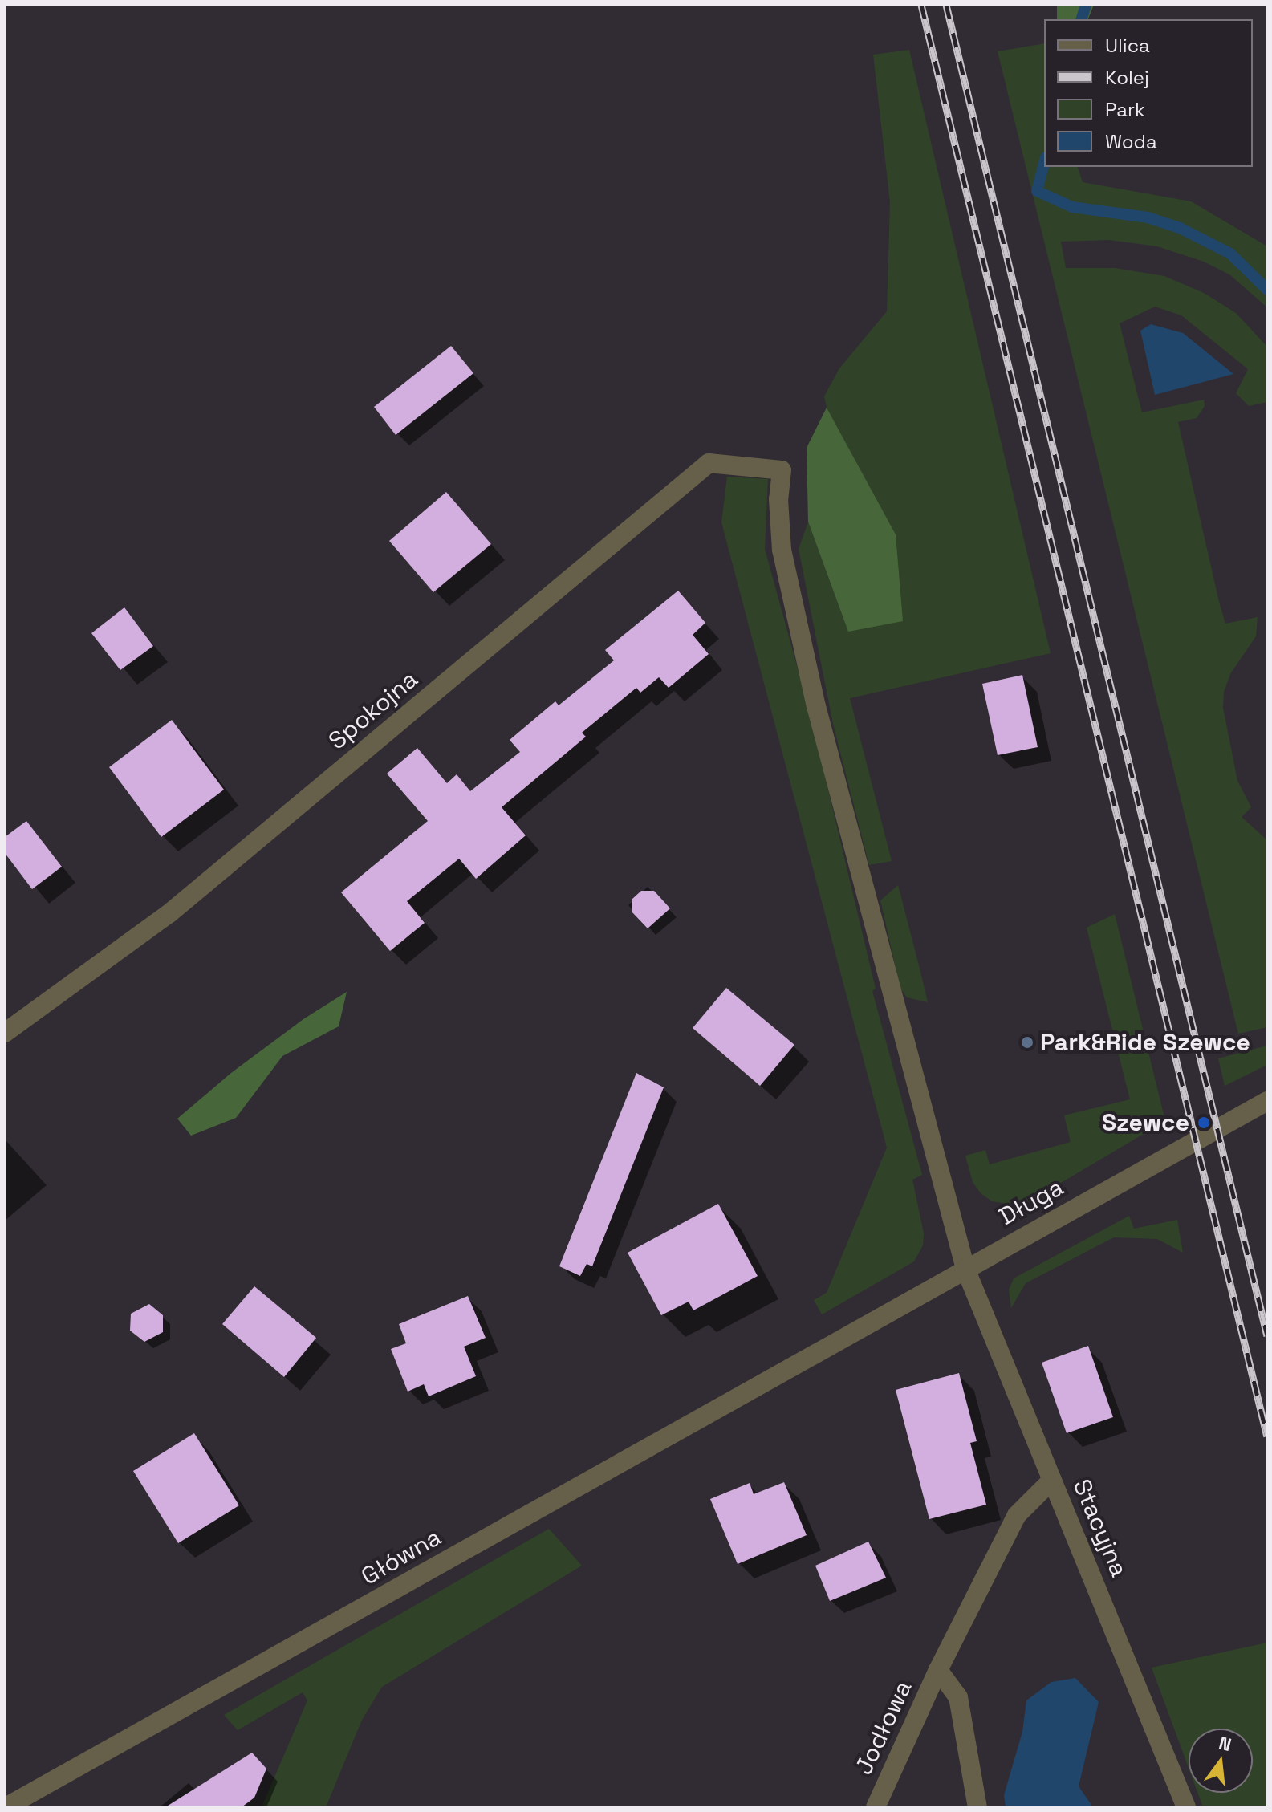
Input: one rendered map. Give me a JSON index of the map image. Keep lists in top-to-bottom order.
{
  "streets": {
    "street": [
      "Spokojna",
      "Długa",
      "Stacyjna",
      "Główna",
      "Jodłowa"
    ]
  },
  "crossings": [
    ["Spokojna", "Stacyjna"],
    ["Długa", "Stacyjna"],
    ["Długa", "Główna"],
    ["Stacyjna", "Jodłowa"]
  ],
  "places": ["Park&Ride Szewce", "Szewce"],
  "legend": [
    "Ulica",
    "Kolej",
    "Park",
    "Woda"
  ],
  "north": "top"
}
